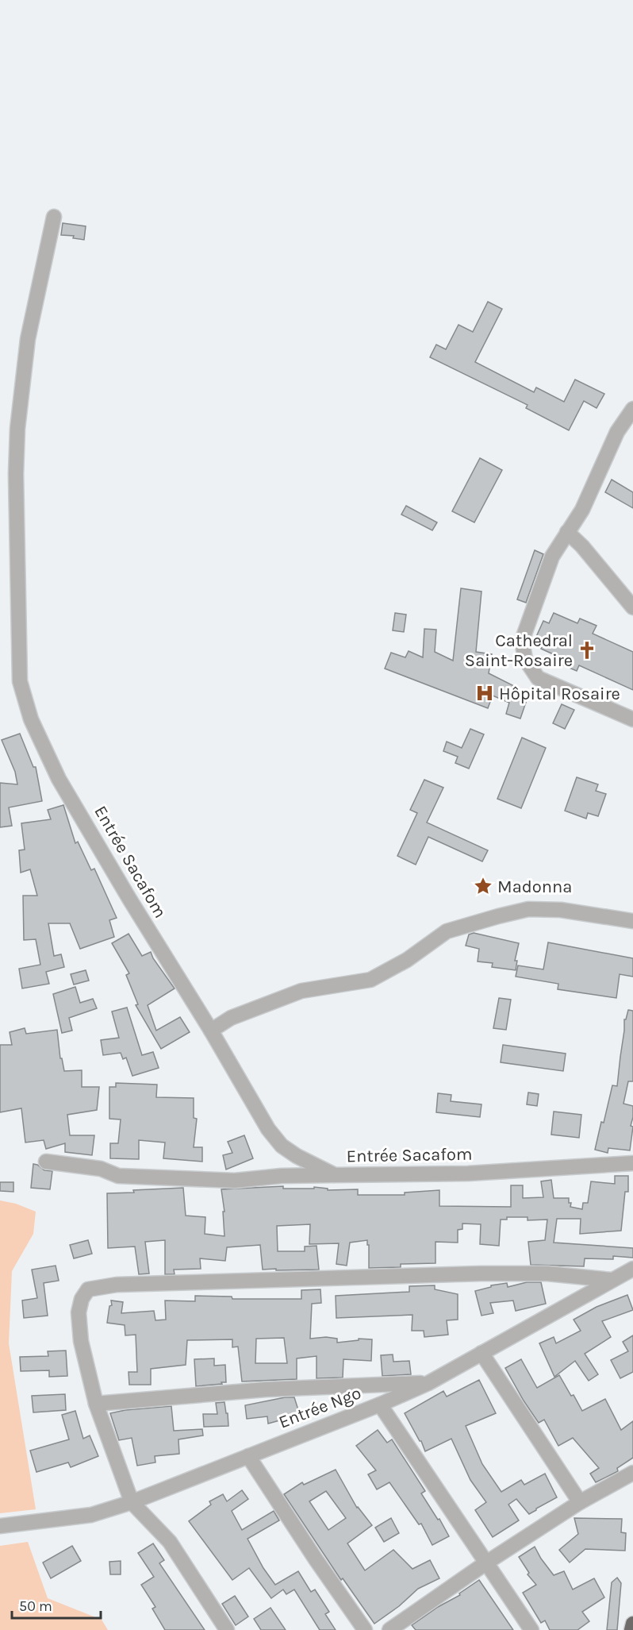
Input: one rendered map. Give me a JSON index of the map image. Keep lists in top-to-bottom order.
{
  "streets": {
    "street": ["Entrée Sacafom", "Entrée Ngo"]
  },
  "places": {
    "church": ["Cathedral Saint-Rosaire"],
    "hospital": ["Hôpital Rosaire"],
    "place": ["Madonna"]
  },
  "scale_bar": "50 m"
}
